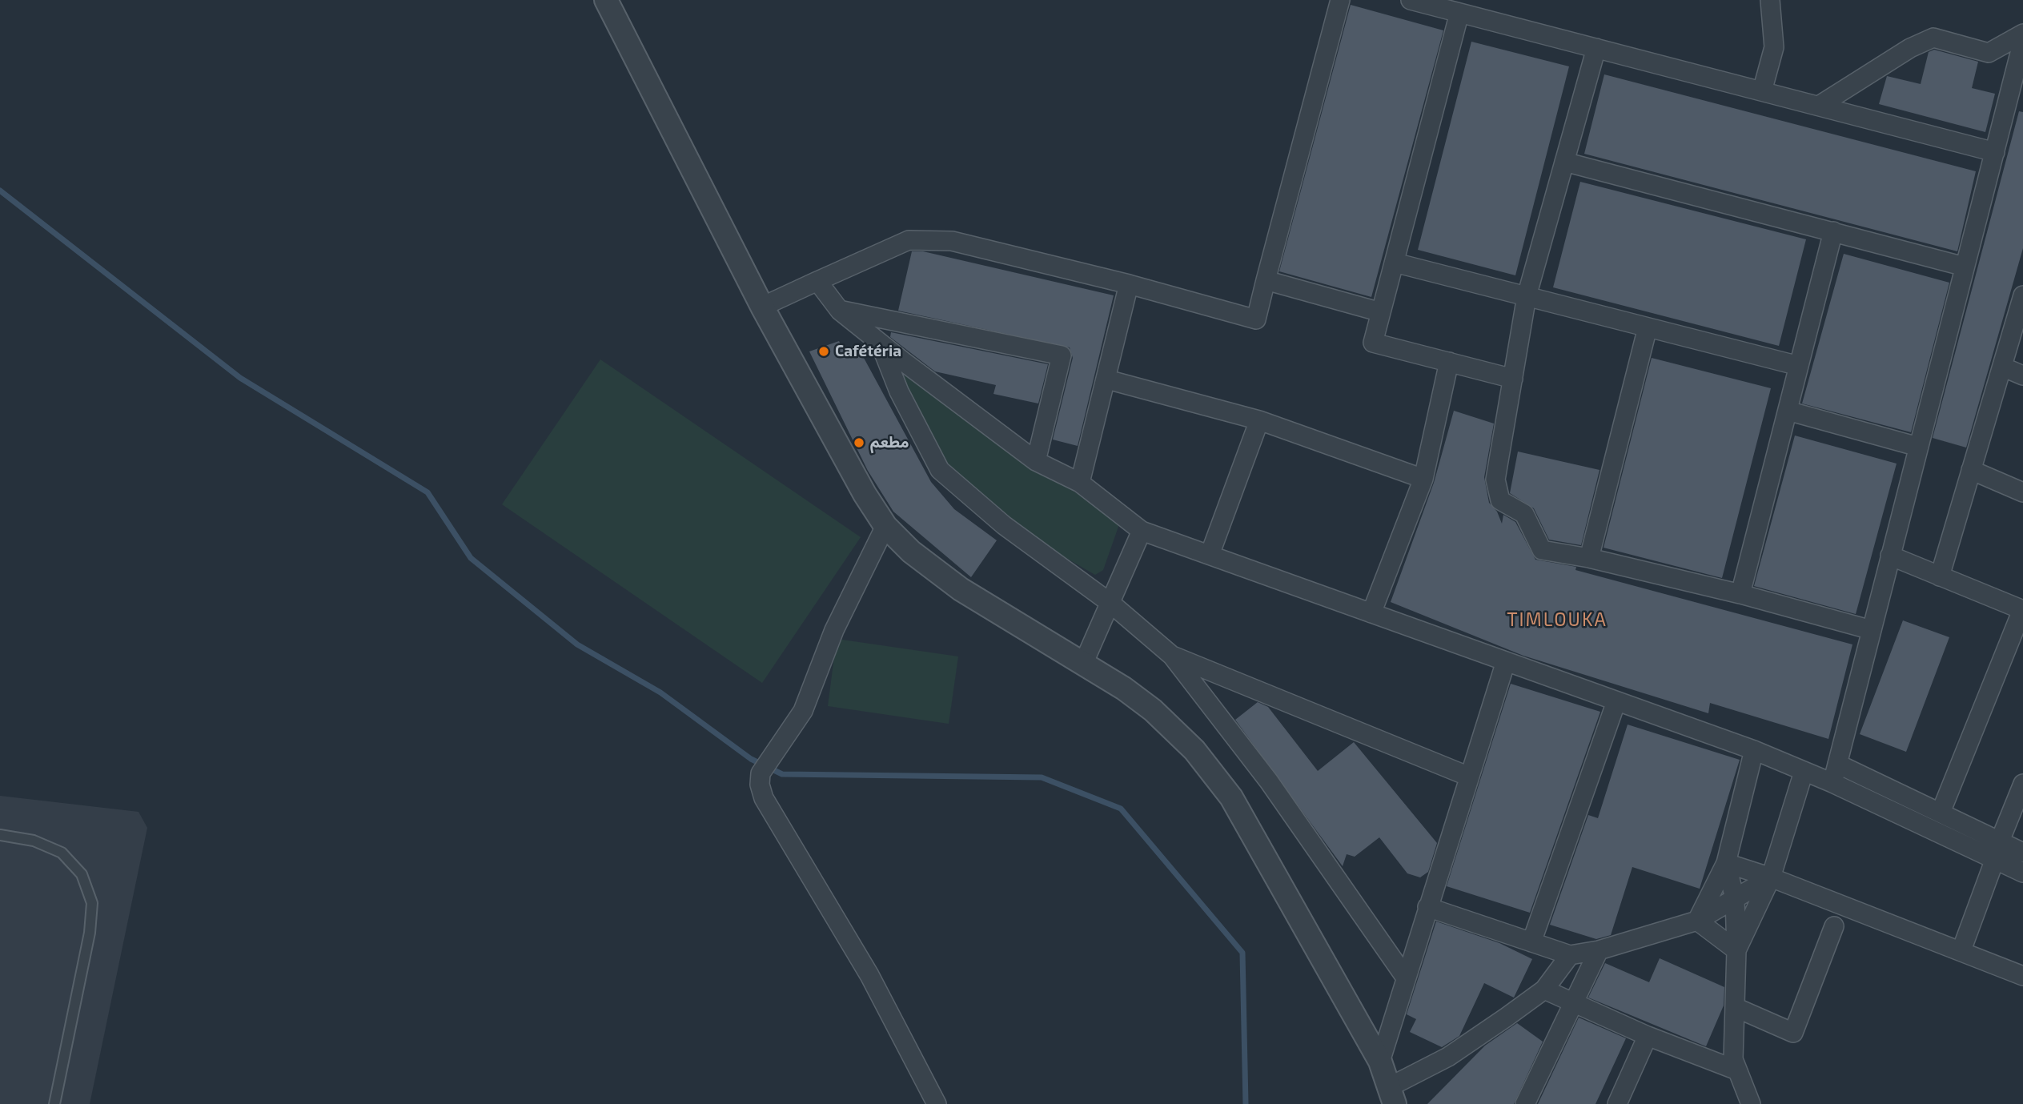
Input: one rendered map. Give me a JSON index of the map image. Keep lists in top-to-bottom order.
{
  "districts": ["TIMLOUKA"],
  "places": ["Cafétéria", "مطعم"]
}
